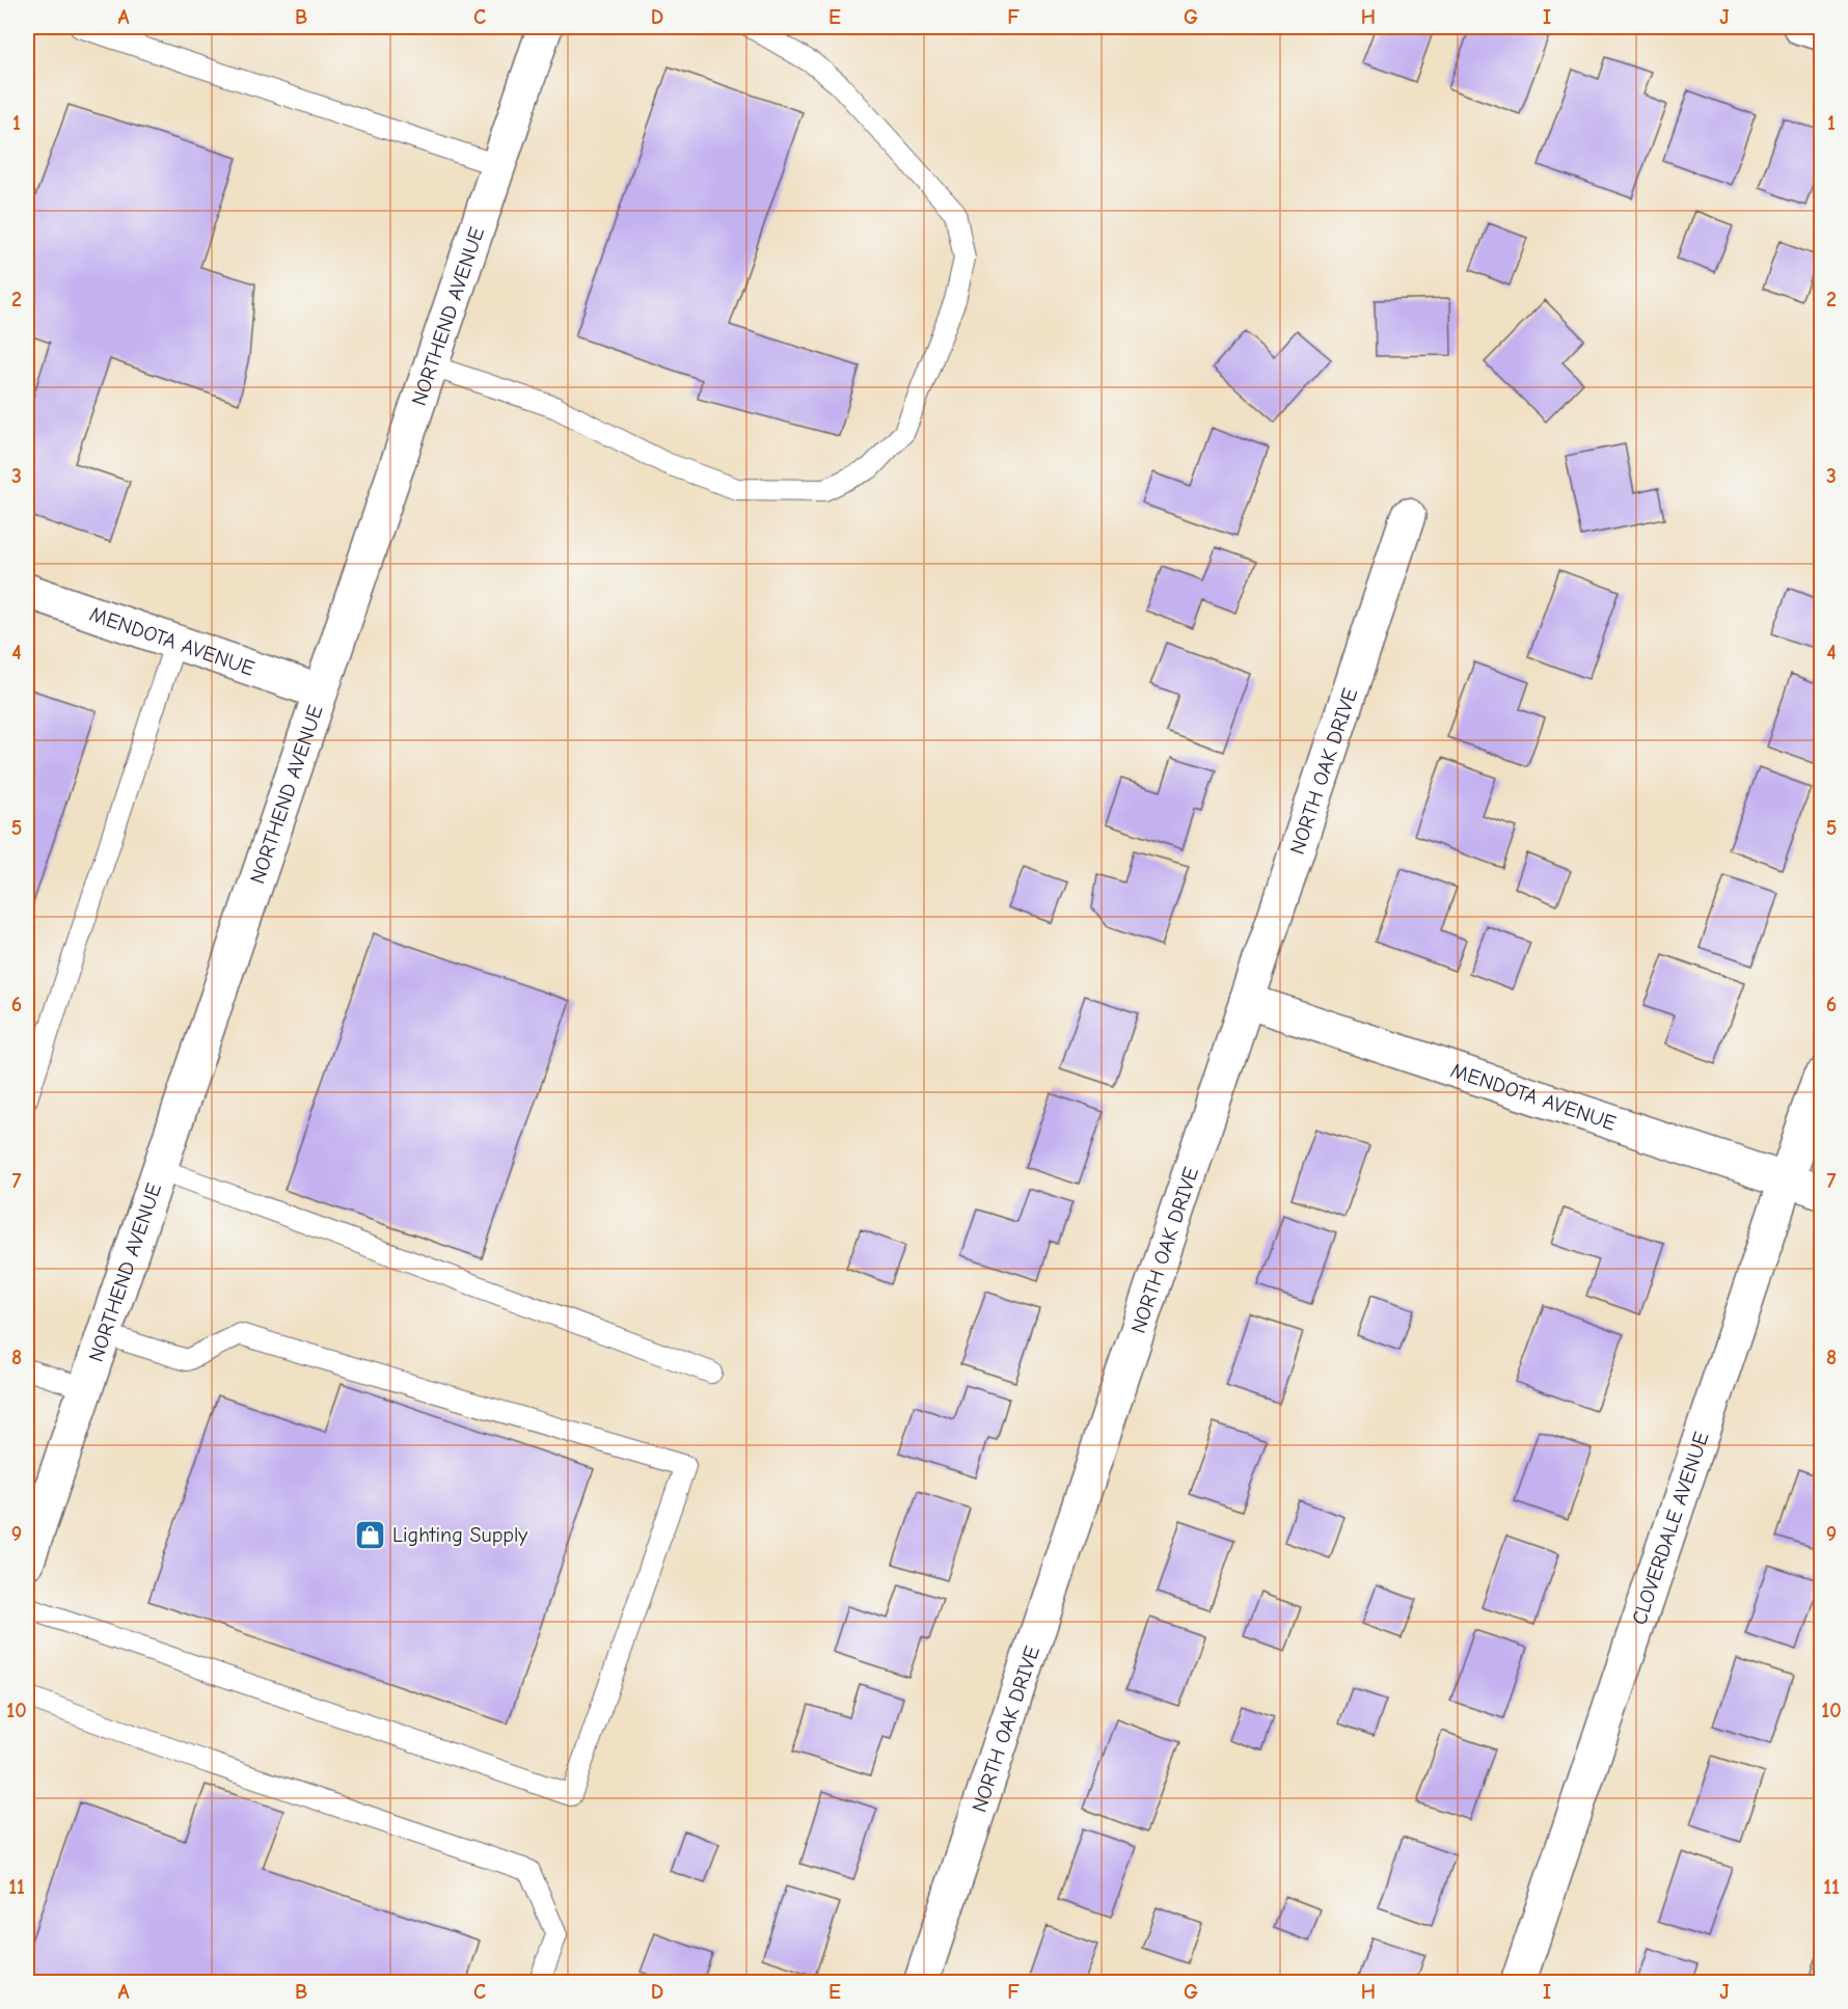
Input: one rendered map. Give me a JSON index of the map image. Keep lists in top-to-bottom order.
{
  "streets": {
    "street": [
      "NORTHEND AVENUE",
      "MENDOTA AVENUE",
      "NORTH OAK DRIVE",
      "CLOVERDALE AVENUE"
    ]
  },
  "crossings": [
    ["NORTHEND AVENUE", "MENDOTA AVENUE"],
    ["MENDOTA AVENUE", "NORTH OAK DRIVE"],
    ["MENDOTA AVENUE", "CLOVERDALE AVENUE"]
  ],
  "places": {
    "shop": ["Lighting Supply"]
  },
  "grid": {
    "columns": [
      "A",
      "B",
      "C",
      "D",
      "E",
      "F",
      "G",
      "H",
      "I",
      "J"
    ],
    "rows": [
      "1",
      "2",
      "3",
      "4",
      "5",
      "6",
      "7",
      "8",
      "9",
      "10",
      "11"
    ]
  }
}
